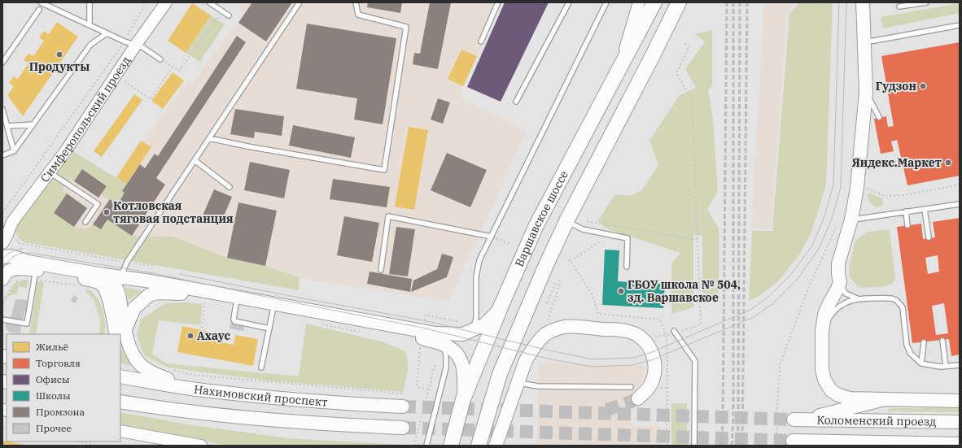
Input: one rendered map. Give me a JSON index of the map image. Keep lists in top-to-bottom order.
{
  "streets": {
    "main road": ["Варшавское шоссе", "Нахимовский проспект", "Коломенский проезд"],
    "street": ["Симферопольский проезд"]
  },
  "places": [
    "Продукты",
    "Гудзон",
    "Яндекс.Маркет",
    "Котловская тяговая подстанция",
    "ГБОУ школа № 504, зд. Варшавское",
    "Ахаус"
  ],
  "legend": [
    "Жильё",
    "Торговля",
    "Офисы",
    "Школы",
    "Промзона",
    "Прочее"
  ]
}
